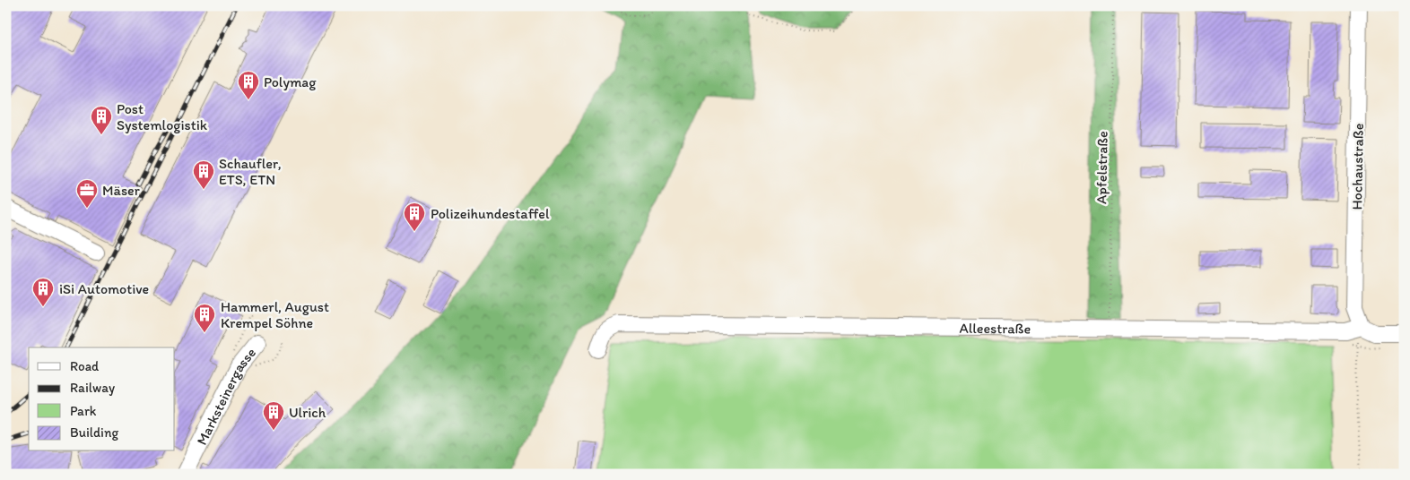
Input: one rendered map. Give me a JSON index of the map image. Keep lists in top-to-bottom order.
{
  "streets": {
    "street": ["Hochaustraße", "Alleestraße", "Marksteinergasse"],
    "path": ["Apfelstraße"]
  },
  "crossings": [
    ["Hochaustraße", "Alleestraße"],
    ["Apfelstraße", "Alleestraße"]
  ],
  "places": {
    "building": [
      "Polymag",
      "Post Systemlogistik",
      "Schaufler, ETS, ETN",
      "Polizeihundestaffel",
      "iSi Automotive",
      "Hammerl, August Krempel Söhne",
      "Ulrich"
    ],
    "office": ["Mäser"]
  },
  "legend": [
    "Road",
    "Railway",
    "Park",
    "Building"
  ]
}
